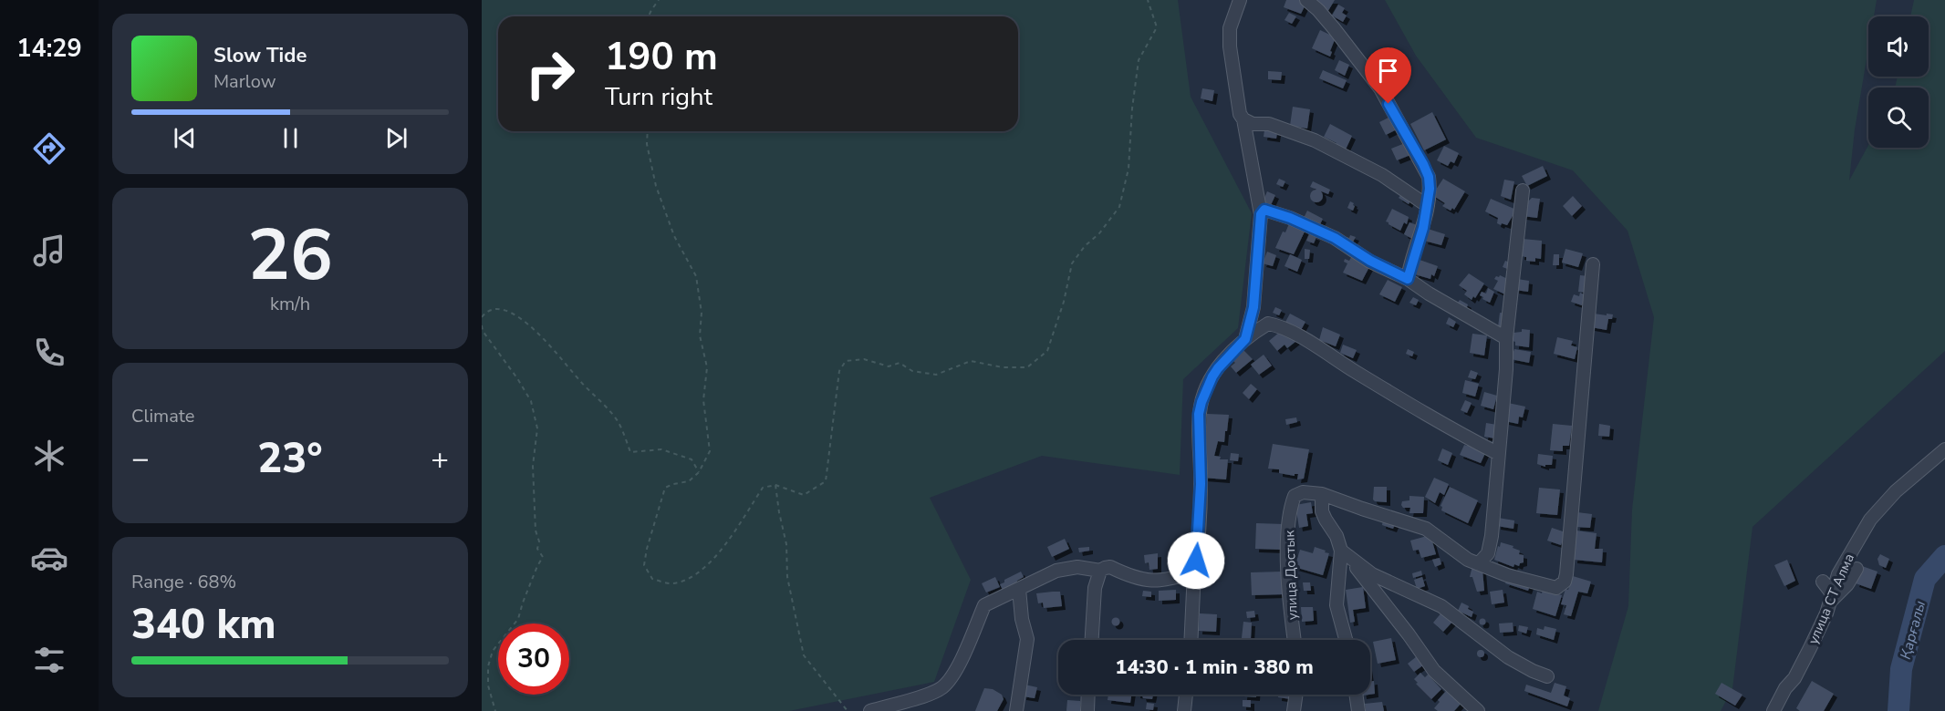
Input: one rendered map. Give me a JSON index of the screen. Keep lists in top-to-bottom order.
{
  "streets": {
    "street": ["улица Достык", "улица СТ Алма"]
  },
  "water": ["Қарғалы"],
  "page": {
    "tabs": "14:29",
    "turn": ["190 m", "Turn right"],
    "song": ["Slow Tide", "Marlow"],
    "tile": [
      ["26", "km/h"],
      "Climate",
      ["Range · 68%", "340 km"]
    ],
    "heat": ["−", "23°", "+"],
    "limit": "30",
    "trip": "14:30 · 1 min · 380 m"
  }
}
